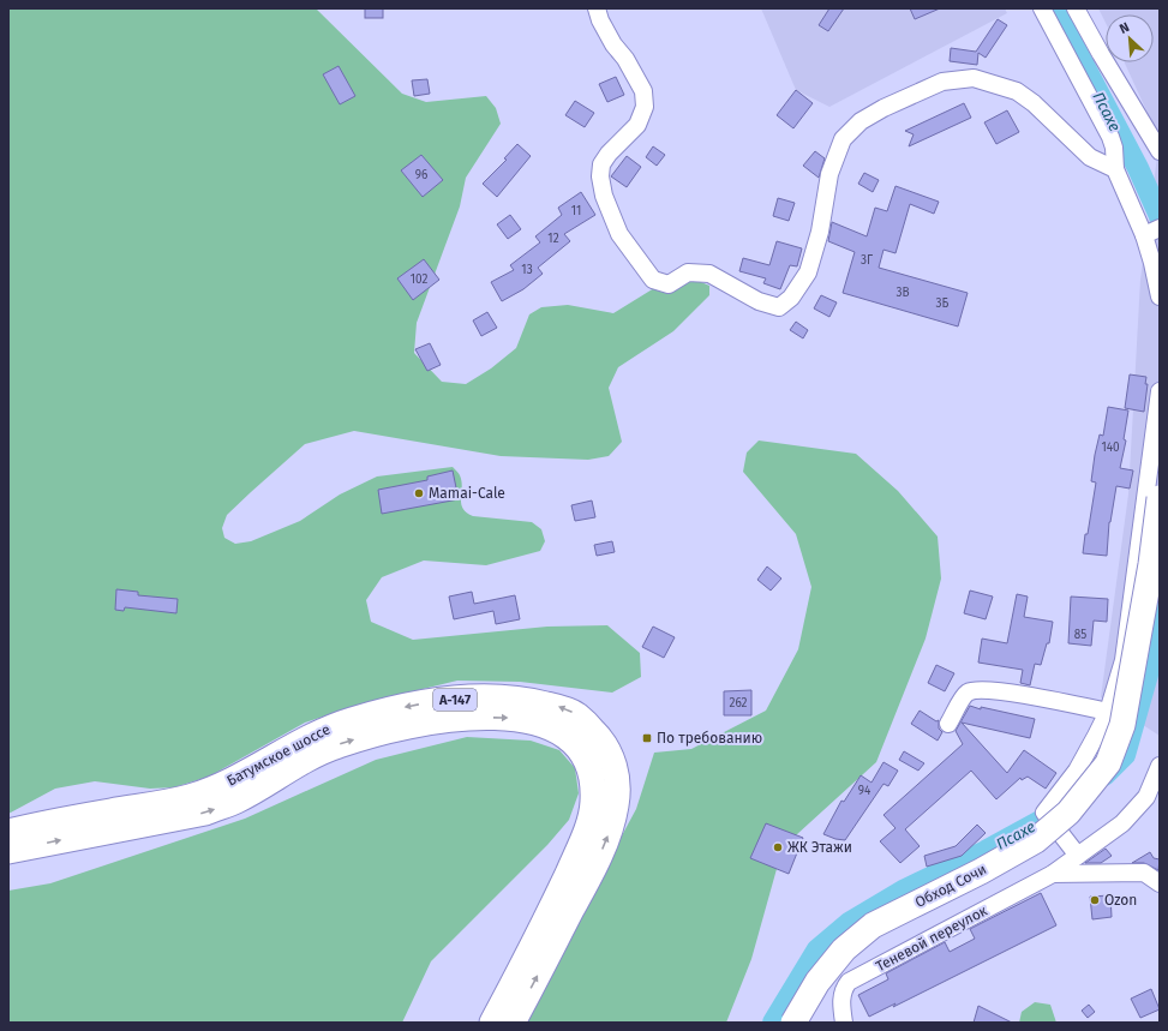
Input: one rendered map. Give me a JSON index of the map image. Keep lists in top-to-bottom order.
{
  "streets": {
    "highway": ["А-147", "Батумское шоссе", "Обход Сочи"],
    "street": ["Теневой переулок"]
  },
  "water": ["Псахе"],
  "places": {
    "other": ["Mamai-Cale", "ЖК Этажи", "Ozon"],
    "transit": ["По требованию"]
  },
  "house_numbers": [
    "96",
    "11",
    "12",
    "3Г",
    "13",
    "102",
    "3В",
    "3Б",
    "140",
    "85",
    "262",
    "94"
  ],
  "north": "top left"
}
